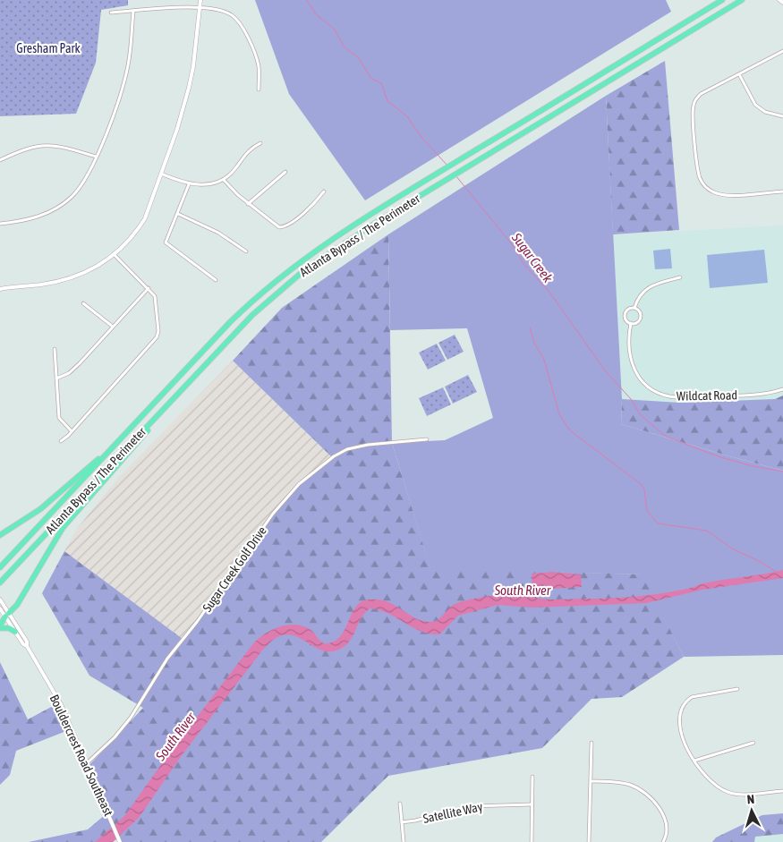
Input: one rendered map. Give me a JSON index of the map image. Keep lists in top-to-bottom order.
{
  "streets": {
    "highway": ["Atlanta Bypass / The Perimeter"],
    "street": [
      "Wildcat Road",
      "Sugar Creek Golf Drive",
      "Bouldercrest Road Southeast",
      "Satellite Way"
    ]
  },
  "crossings": [
    ["Sugar Creek Golf Drive", "Bouldercrest Road Southeast"]
  ],
  "water": ["Sugar Creek", "South River"],
  "parks": ["Gresham Park"],
  "north": "top"
}
